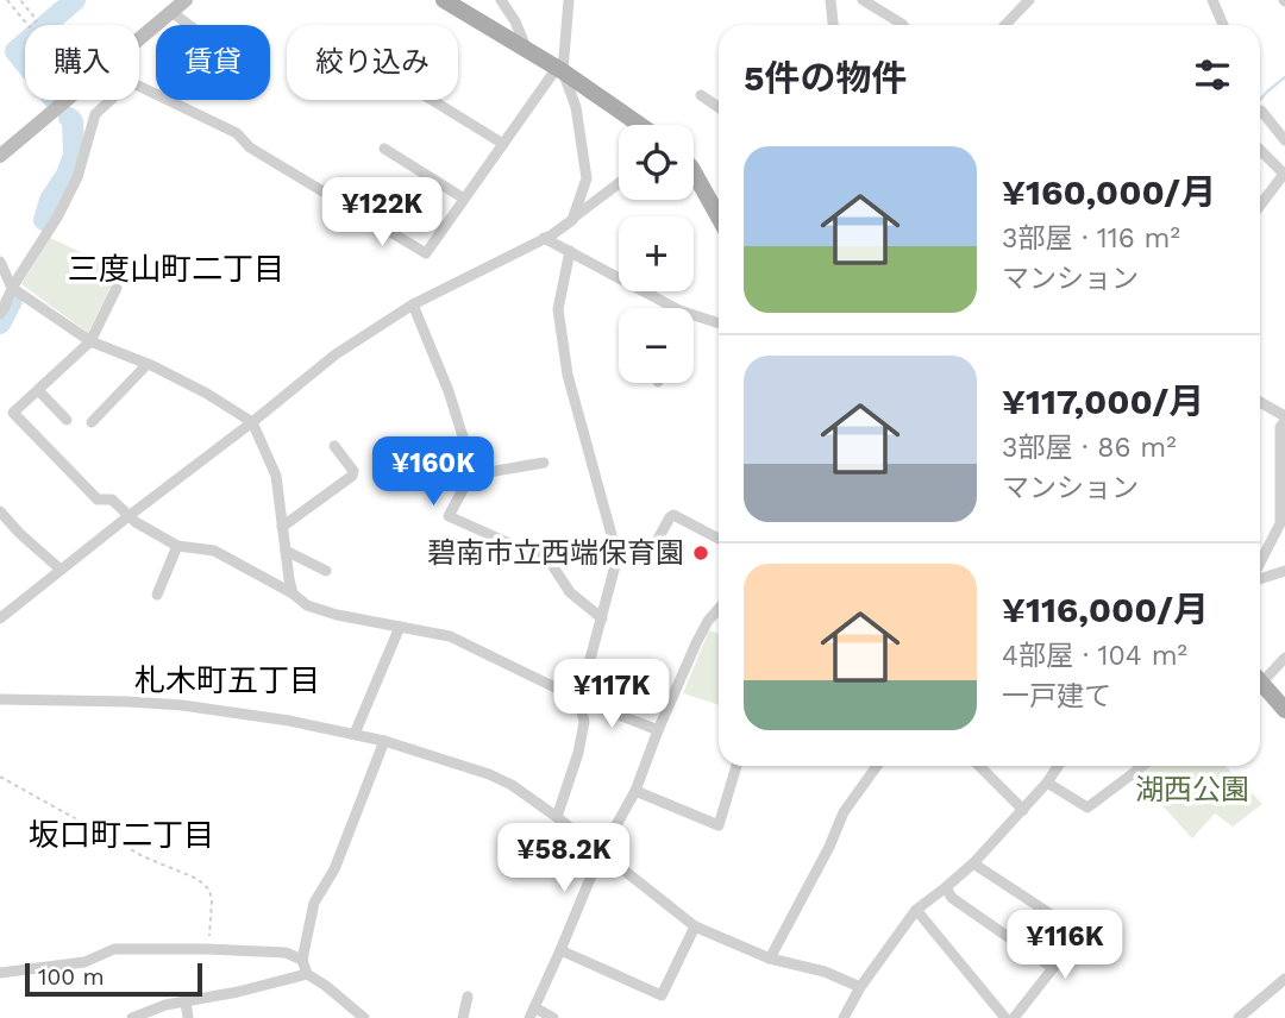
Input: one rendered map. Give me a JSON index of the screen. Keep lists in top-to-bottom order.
{
  "districts": ["三度山町二丁目", "札木町五丁目", "坂口町二丁目"],
  "parks": ["湖西公園"],
  "places": ["碧南市立西端保育園"],
  "scale_bar": "100 m",
  "page": {
    "chip": ["購入", "賃貸", "絞り込み"],
    "heading": "5件の物件",
    "map_buttons": ["+", "−"],
    "list": [
      {
        "name": "¥160,000/月",
        "note": "3部屋 · 116 m² · マンション"
      },
      {
        "name": "¥117,000/月",
        "note": "3部屋 · 86 m² · マンション"
      },
      {
        "name": "¥116,000/月",
        "note": "4部屋 · 104 m² · 一戸建て"
      }
    ],
    "price": [
      "¥122K",
      "¥160K",
      "¥117K",
      "¥58.2K",
      "¥116K"
    ],
    "scale": "100 m"
  }
}
